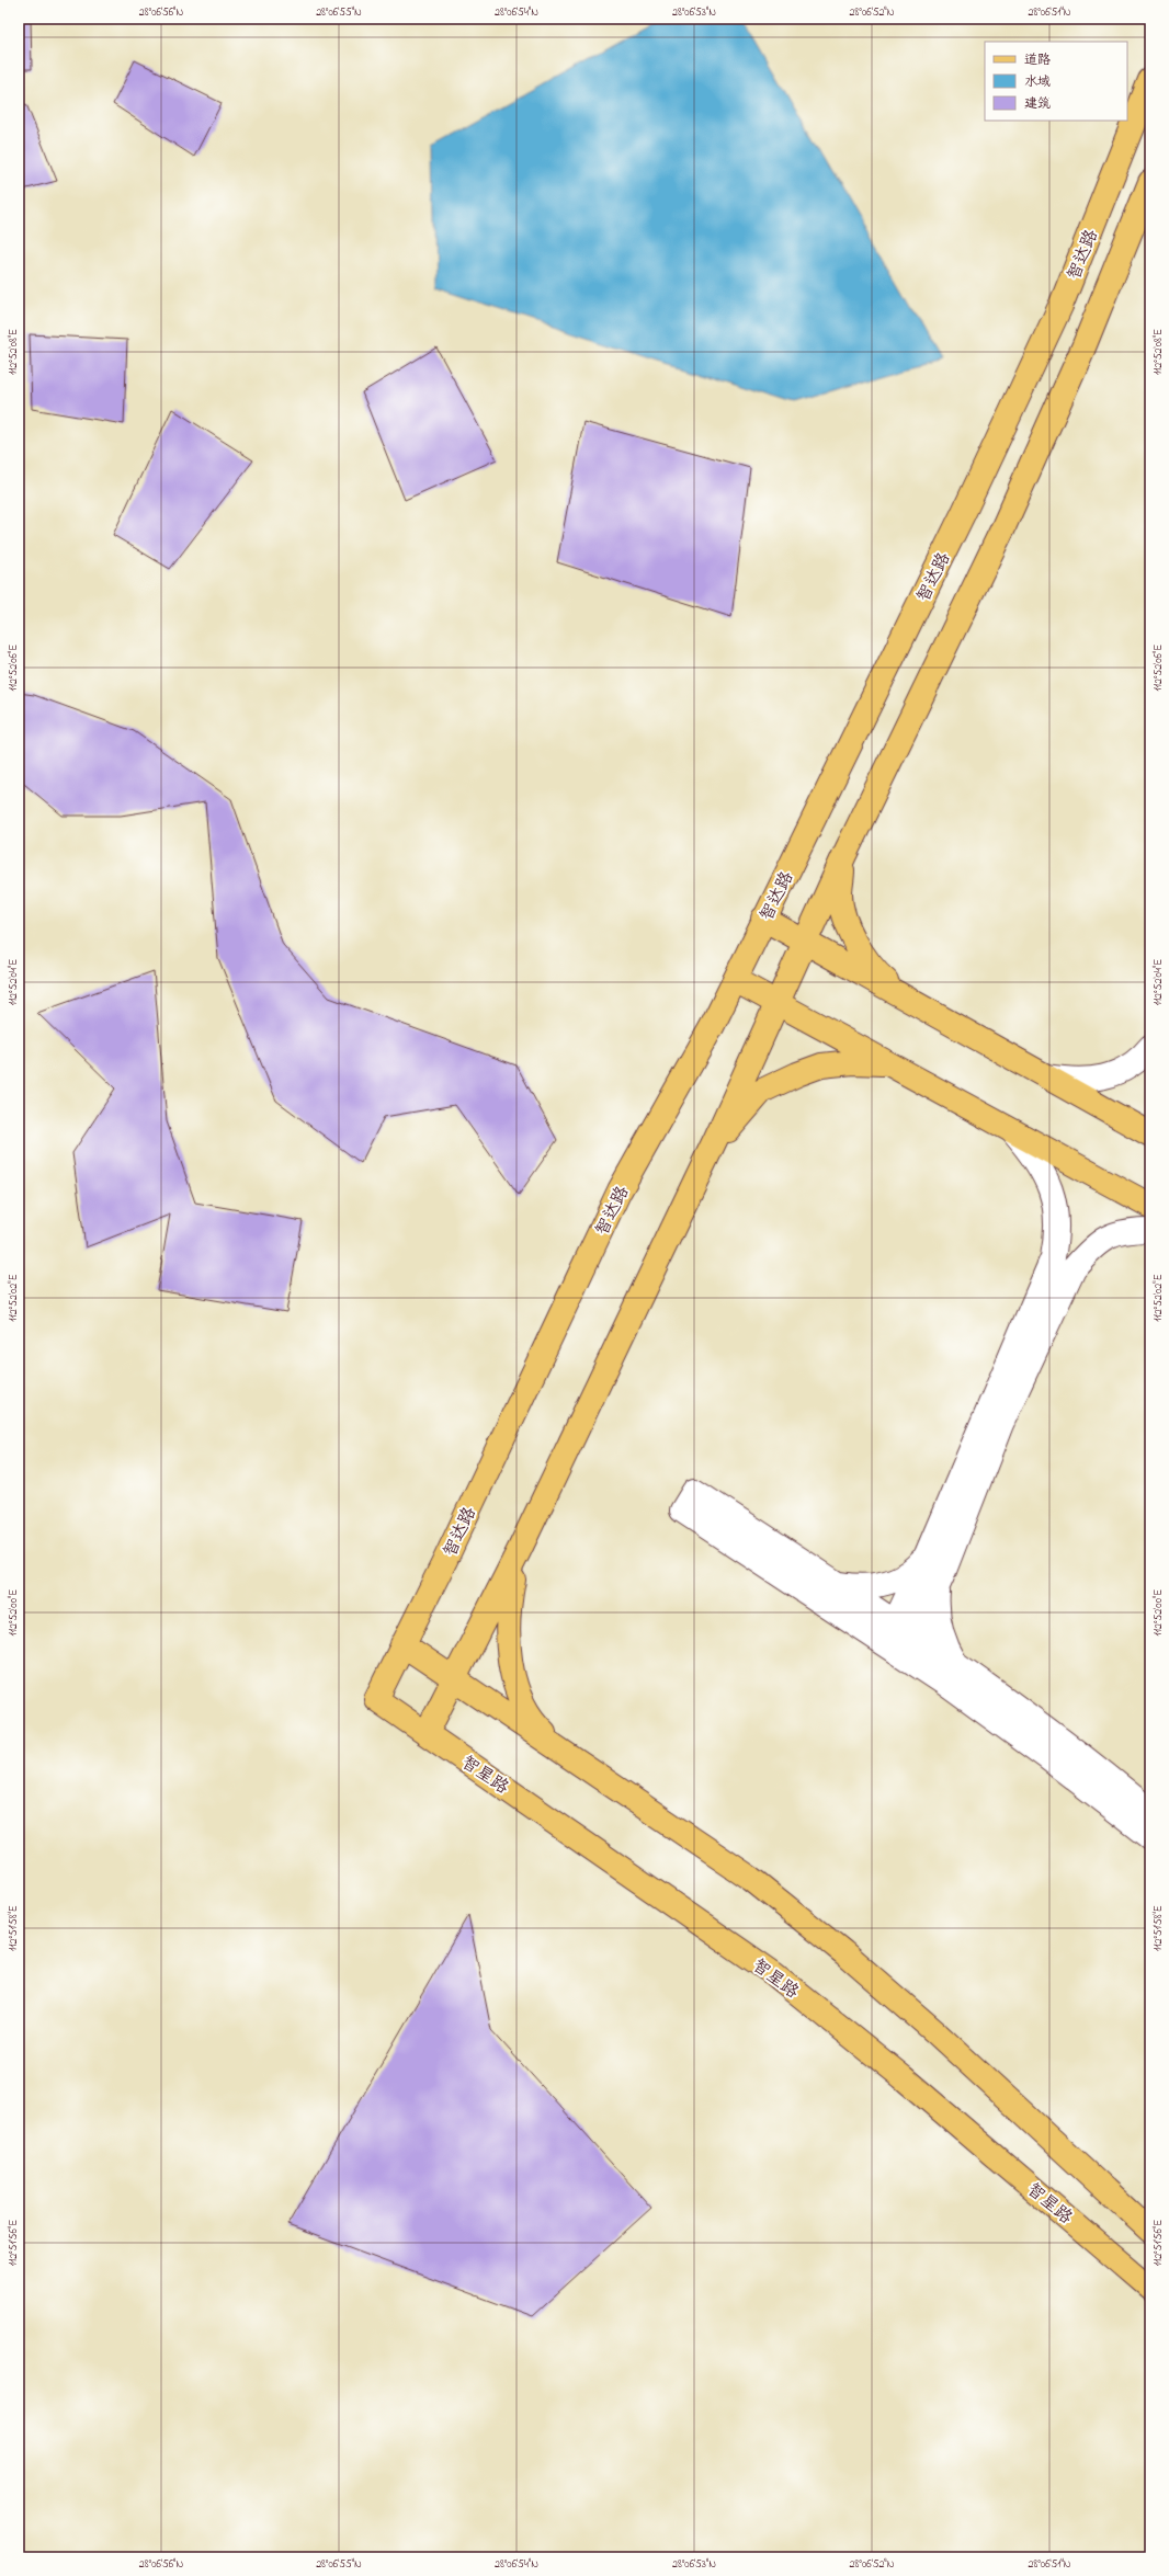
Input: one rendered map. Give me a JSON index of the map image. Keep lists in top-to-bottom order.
{
  "streets": {
    "main road": ["智达路", "智星路"]
  },
  "crossings": [
    ["智达路", "智星路"]
  ],
  "legend": ["道路", "水域", "建筑"],
  "coordinates": [
    "28°06'56\"N",
    "28°06'55\"N",
    "28°06'54\"N",
    "28°06'53\"N",
    "28°06'52\"N",
    "28°06'51\"N",
    "112°52'08\"E",
    "112°52'06\"E",
    "112°52'04\"E",
    "112°52'02\"E",
    "112°52'00\"E",
    "112°51'58\"E",
    "112°51'56\"E"
  ]
}
